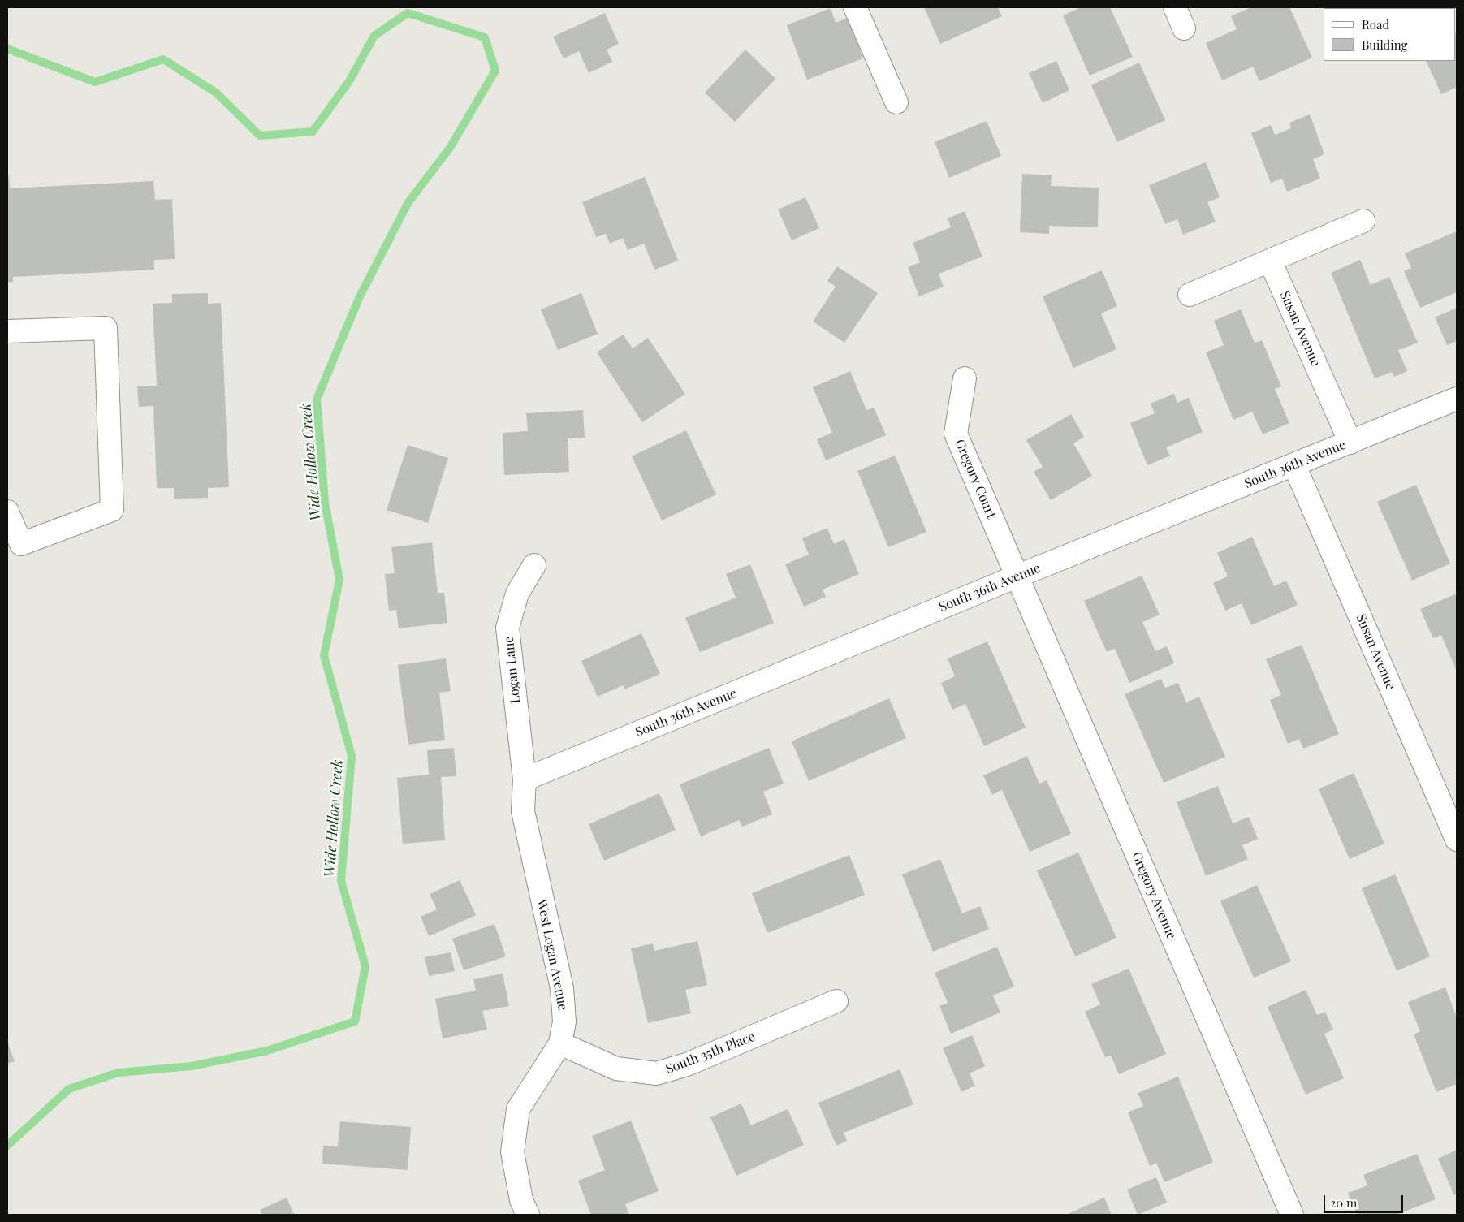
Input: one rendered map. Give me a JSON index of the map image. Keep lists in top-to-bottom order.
{
  "streets": {
    "street": [
      "Susan Avenue",
      "South 36th Avenue",
      "Gregory Court",
      "Logan Lane",
      "Gregory Avenue",
      "West Logan Avenue",
      "South 35th Place"
    ]
  },
  "crossings": [
    ["Susan Avenue", "South 36th Avenue"],
    ["South 36th Avenue", "Gregory Court"],
    ["South 36th Avenue", "Logan Lane"],
    ["South 36th Avenue", "Gregory Avenue"],
    ["South 36th Avenue", "West Logan Avenue"],
    ["Gregory Court", "Gregory Avenue"],
    ["Logan Lane", "West Logan Avenue"],
    ["West Logan Avenue", "South 35th Place"]
  ],
  "water": ["Wide Hollow Creek"],
  "legend": ["Road", "Building"],
  "scale_bar": "20 m"
}
